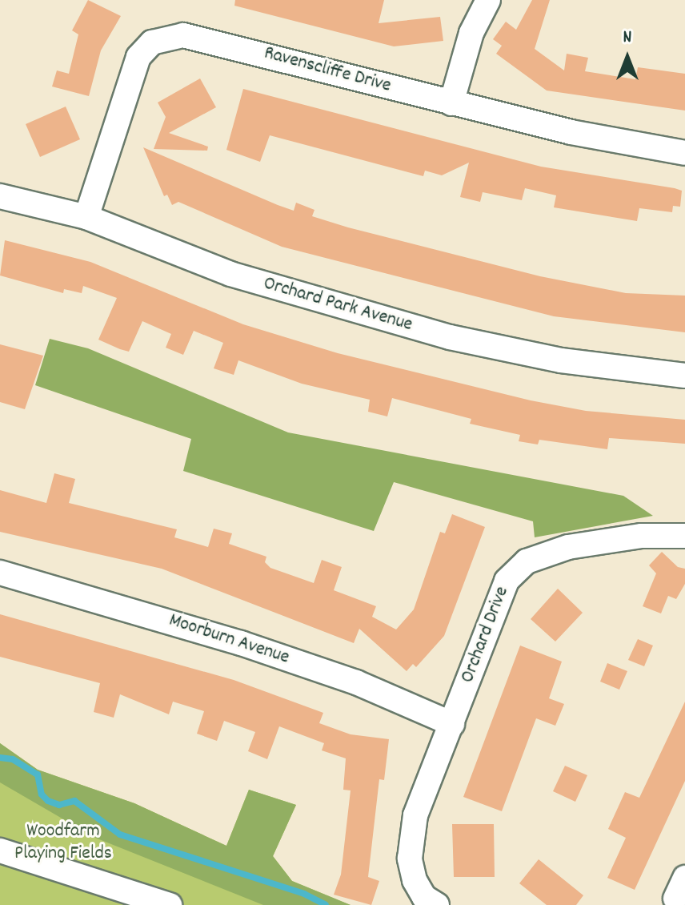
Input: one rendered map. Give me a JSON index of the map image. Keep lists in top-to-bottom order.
{
  "streets": {
    "street": [
      "Ravenscliffe Drive",
      "Orchard Park Avenue",
      "Orchard Drive",
      "Moorburn Avenue"
    ]
  },
  "crossings": [
    ["Ravenscliffe Drive", "Orchard Park Avenue"],
    ["Orchard Drive", "Moorburn Avenue"]
  ],
  "parks": ["Woodfarm Playing Fields"],
  "north": "top"
}
